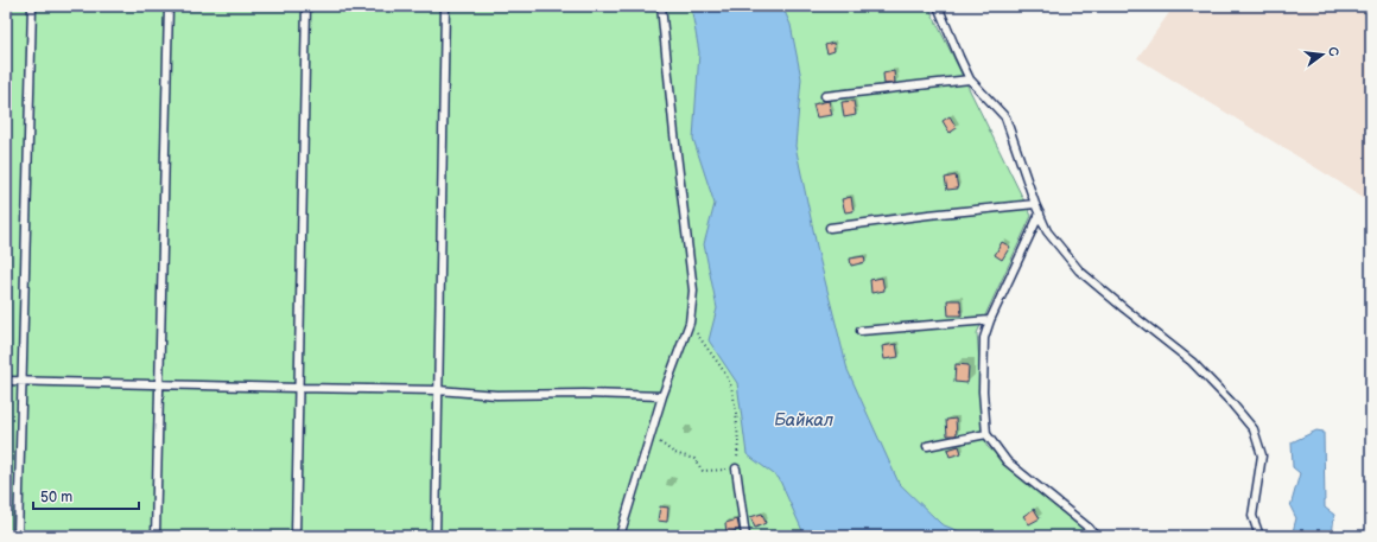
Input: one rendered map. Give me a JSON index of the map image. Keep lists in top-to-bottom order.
{
  "water": ["Байкал"],
  "scale_bar": "50 m",
  "north": "right"
}
